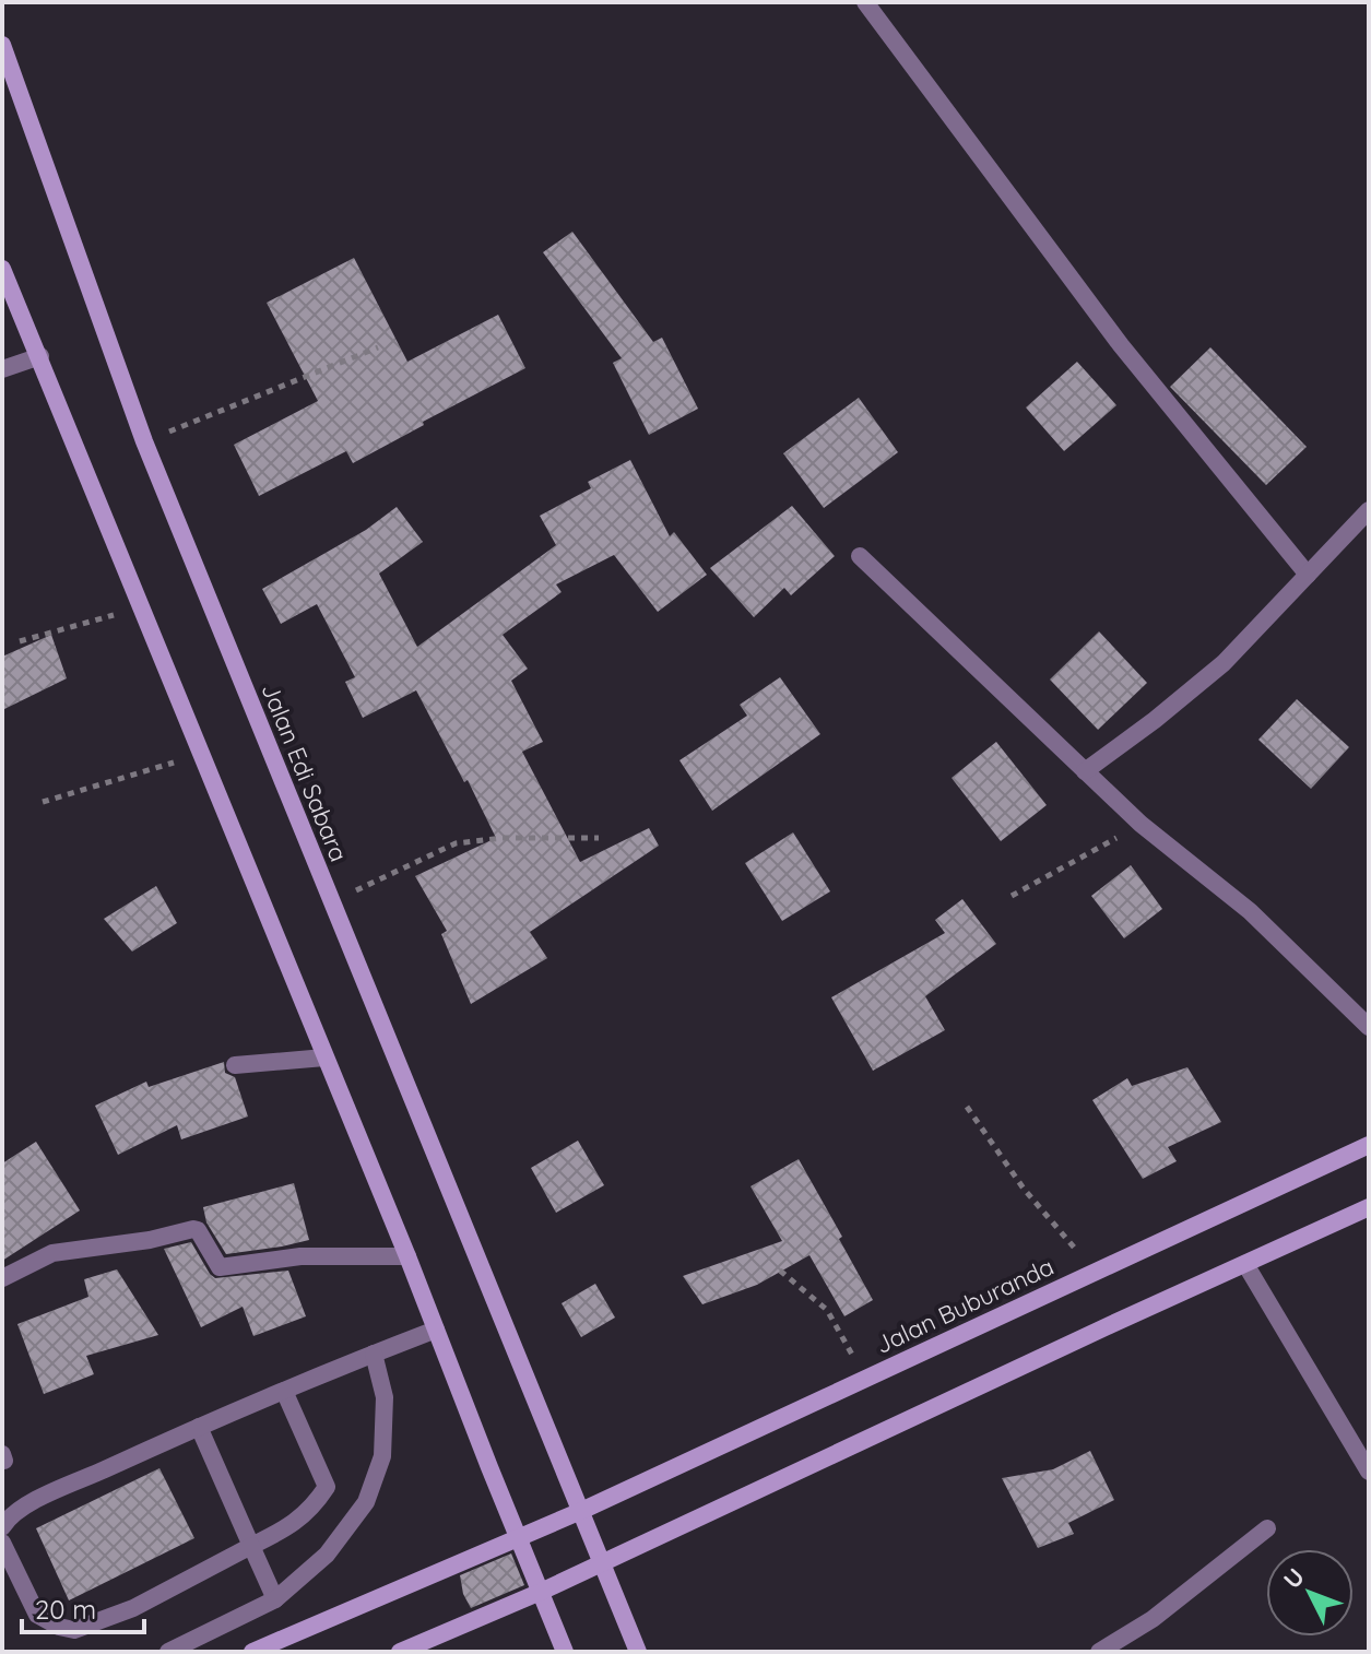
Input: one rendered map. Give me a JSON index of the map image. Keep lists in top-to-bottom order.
{
  "streets": {
    "main road": ["Jalan Edi Sabara", "Jalan Buburanda"]
  },
  "crossings": [
    ["Jalan Edi Sabara", "Jalan Buburanda"]
  ],
  "scale_bar": "20 m",
  "north": "top left"
}
